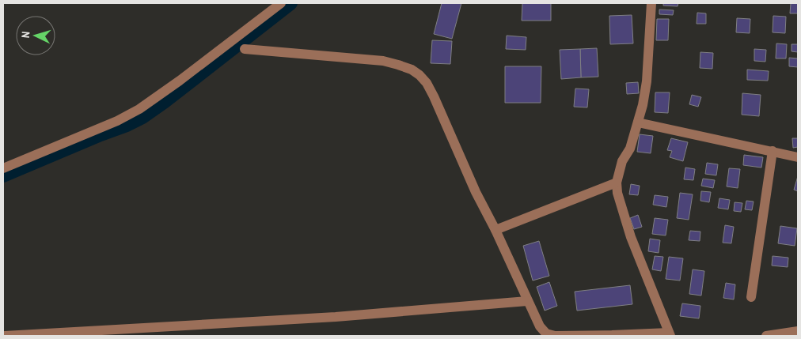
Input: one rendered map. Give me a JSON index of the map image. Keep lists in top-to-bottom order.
{
  "north": "left"
}
